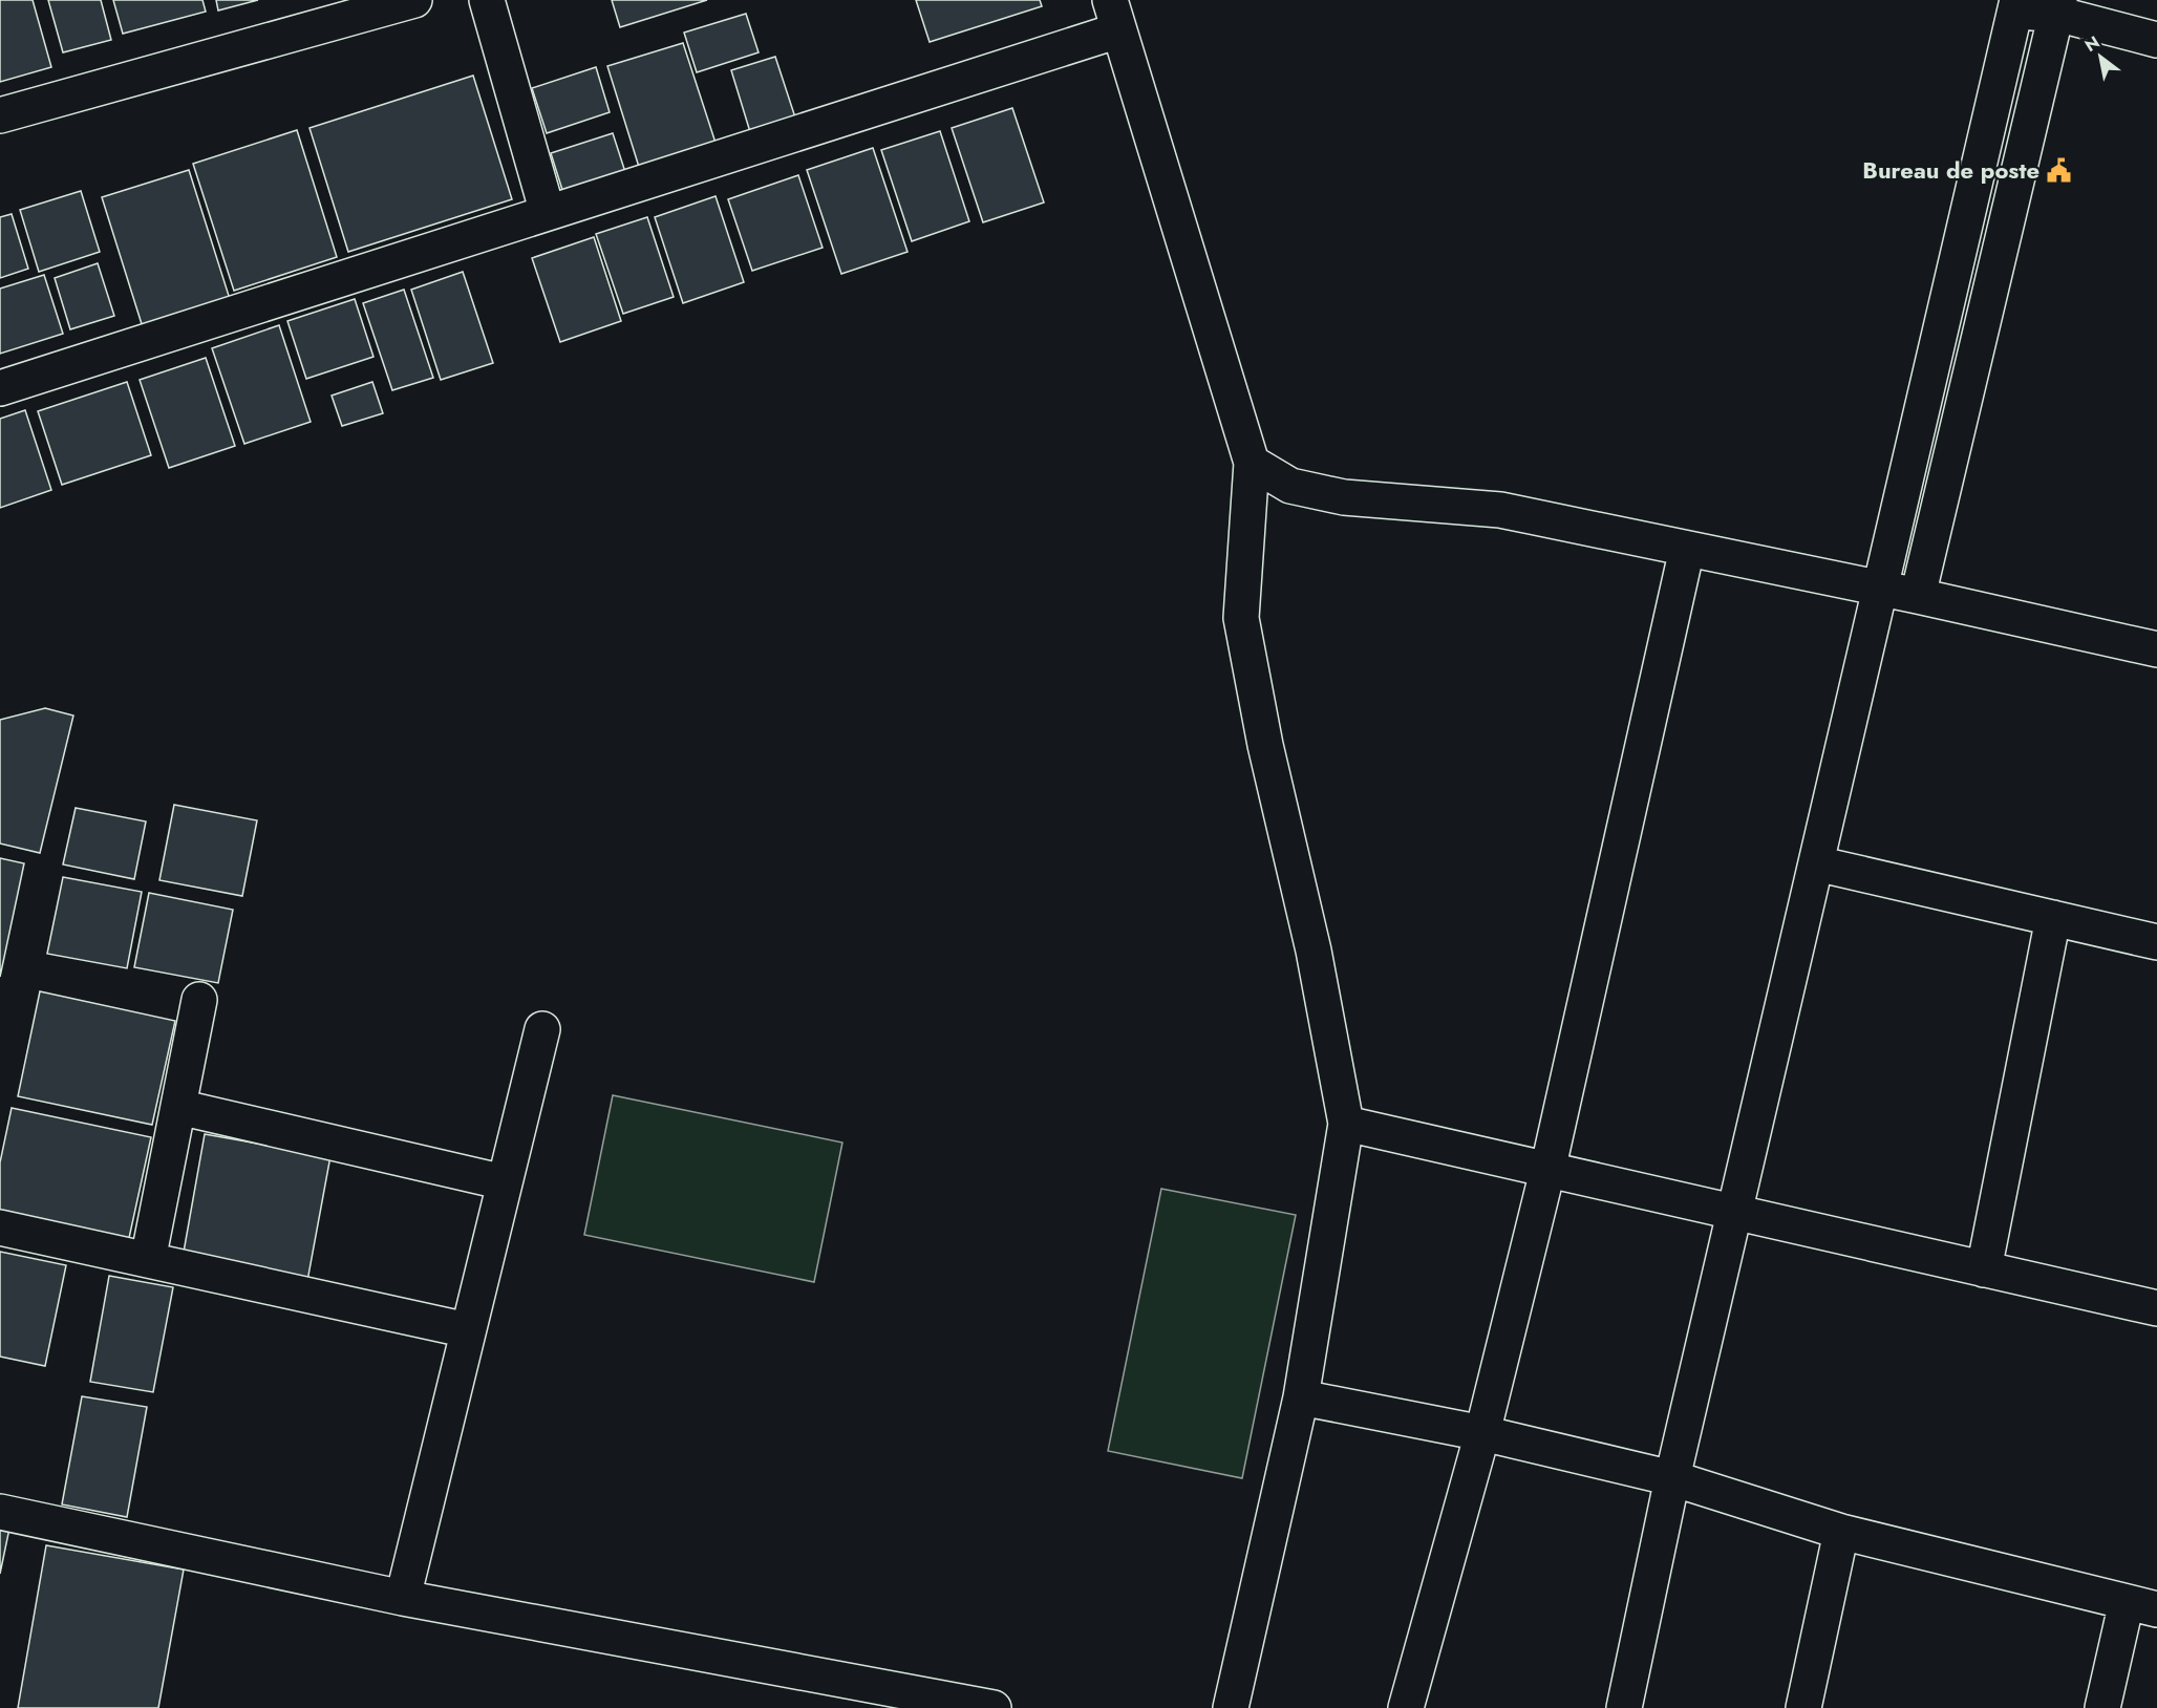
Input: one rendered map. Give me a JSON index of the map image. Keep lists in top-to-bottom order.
{
  "places": {
    "public building": ["Bureau de poste"]
  },
  "north": "top left"
}
